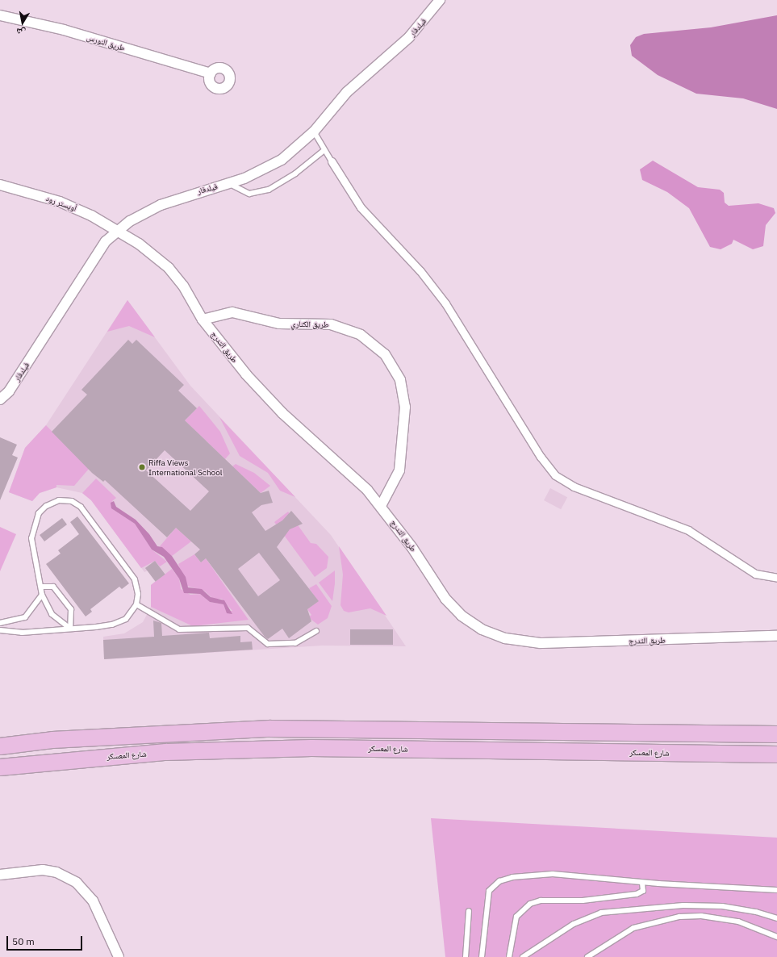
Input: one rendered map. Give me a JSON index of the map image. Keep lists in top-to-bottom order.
{
  "streets": {
    "main road": ["شارع المعسكر"],
    "street": [
      "فيلدفار",
      "طريق النورس",
      "أويستر رود",
      "طريق الكناري",
      "طريق التدرج"
    ]
  },
  "crossings": [
    ["فيلدفار", "أويستر رود"],
    ["فيلدفار", "طريق التدرج"],
    ["أويستر رود", "طريق التدرج"],
    ["طريق الكناري", "طريق التدرج"]
  ],
  "places": ["Riffa Views International School"],
  "scale_bar": "50 m",
  "north": "bottom"
}
